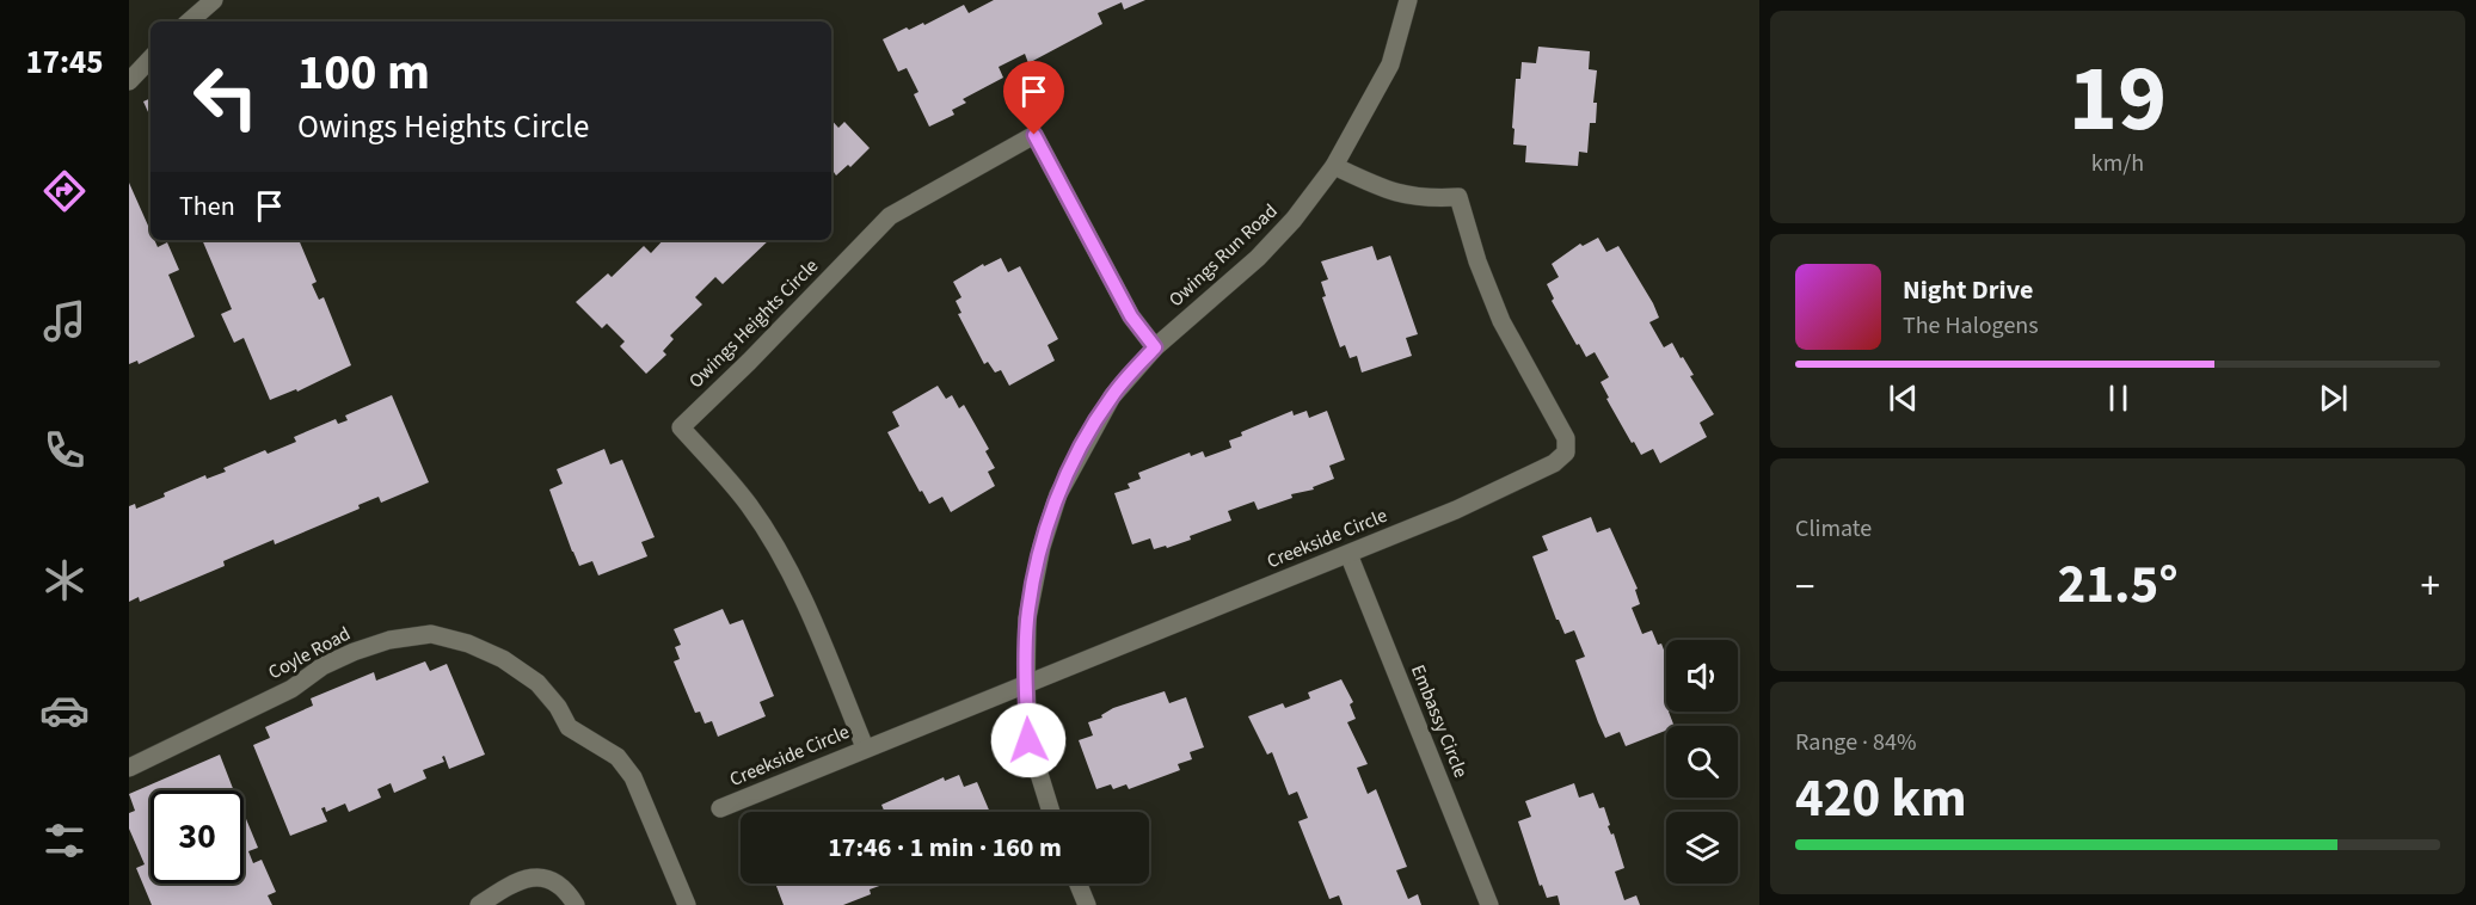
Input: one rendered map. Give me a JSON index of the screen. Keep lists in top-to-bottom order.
{
  "streets": {
    "street": [
      "Owings Run Road",
      "Owings Heights Circle",
      "Creekside Circle",
      "Coyle Road",
      "Embassy Circle"
    ]
  },
  "crossings": [
    ["Owings Run Road", "Owings Heights Circle"],
    ["Owings Run Road", "Creekside Circle"],
    ["Owings Heights Circle", "Creekside Circle"],
    ["Creekside Circle", "Embassy Circle"]
  ],
  "page": {
    "tabs": "17:45",
    "tile": [
      ["19", "km/h"],
      "Climate",
      ["Range · 84%", "420 km"]
    ],
    "turn": ["100 m", "Owings Heights Circle"],
    "then": "Then",
    "song": ["Night Drive", "The Halogens"],
    "heat": ["−", "21.5°", "+"],
    "limit": "30",
    "trip": "17:46 · 1 min · 160 m"
  }
}
